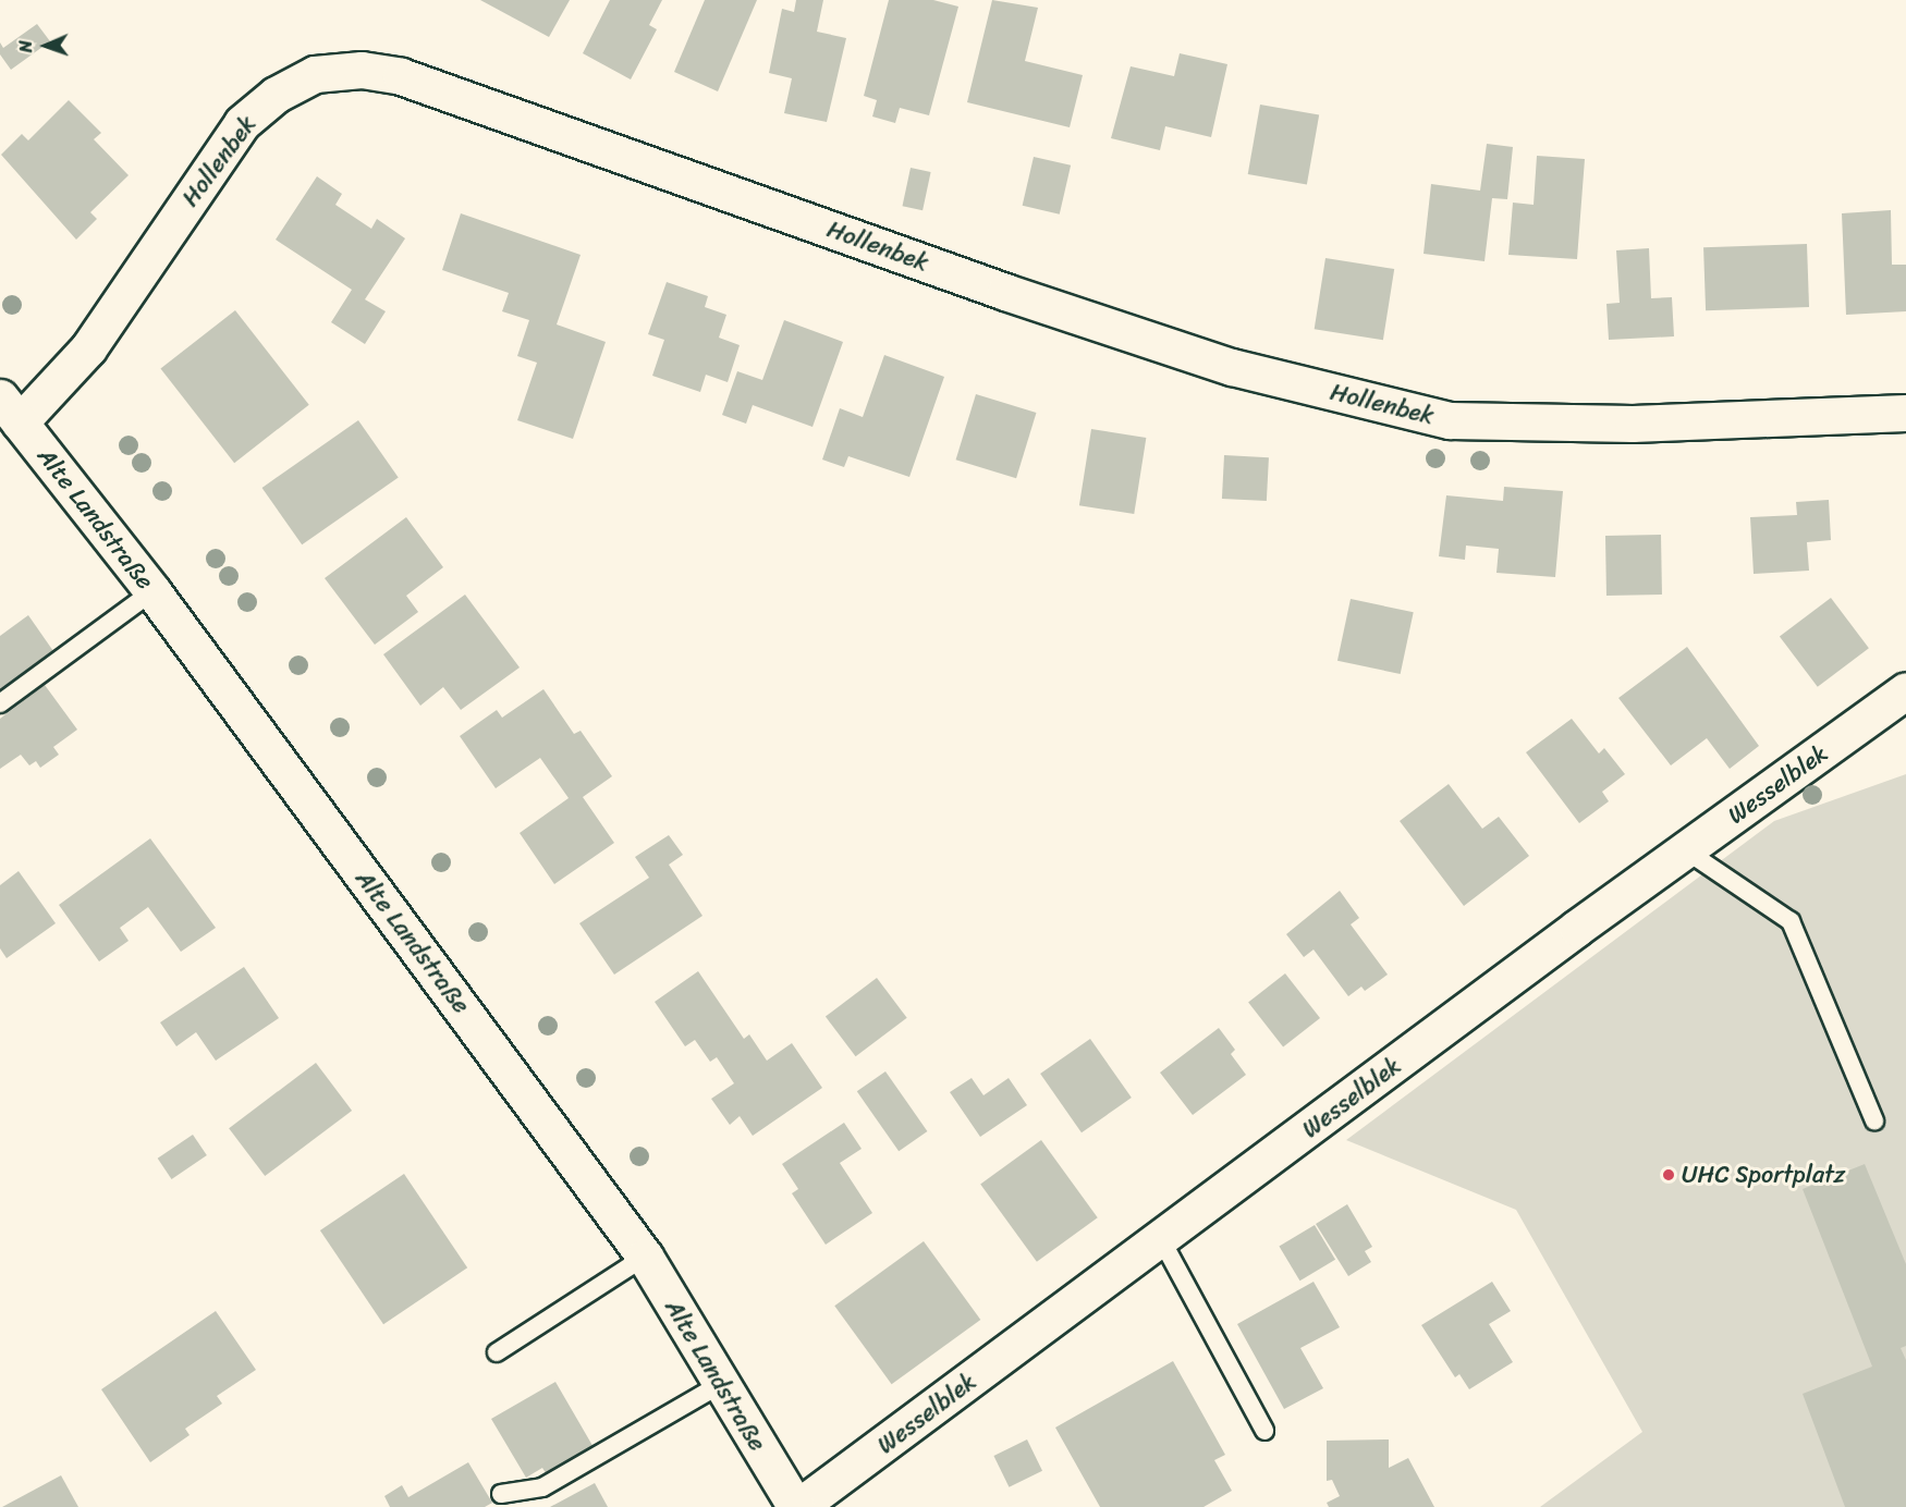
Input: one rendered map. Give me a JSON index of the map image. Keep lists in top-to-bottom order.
{
  "streets": {
    "street": ["Hollenbek", "Alte Landstraße", "Wesselblek"]
  },
  "crossings": [
    ["Hollenbek", "Alte Landstraße"],
    ["Alte Landstraße", "Wesselblek"]
  ],
  "places": ["UHC Sportplatz"],
  "north": "left"
}
